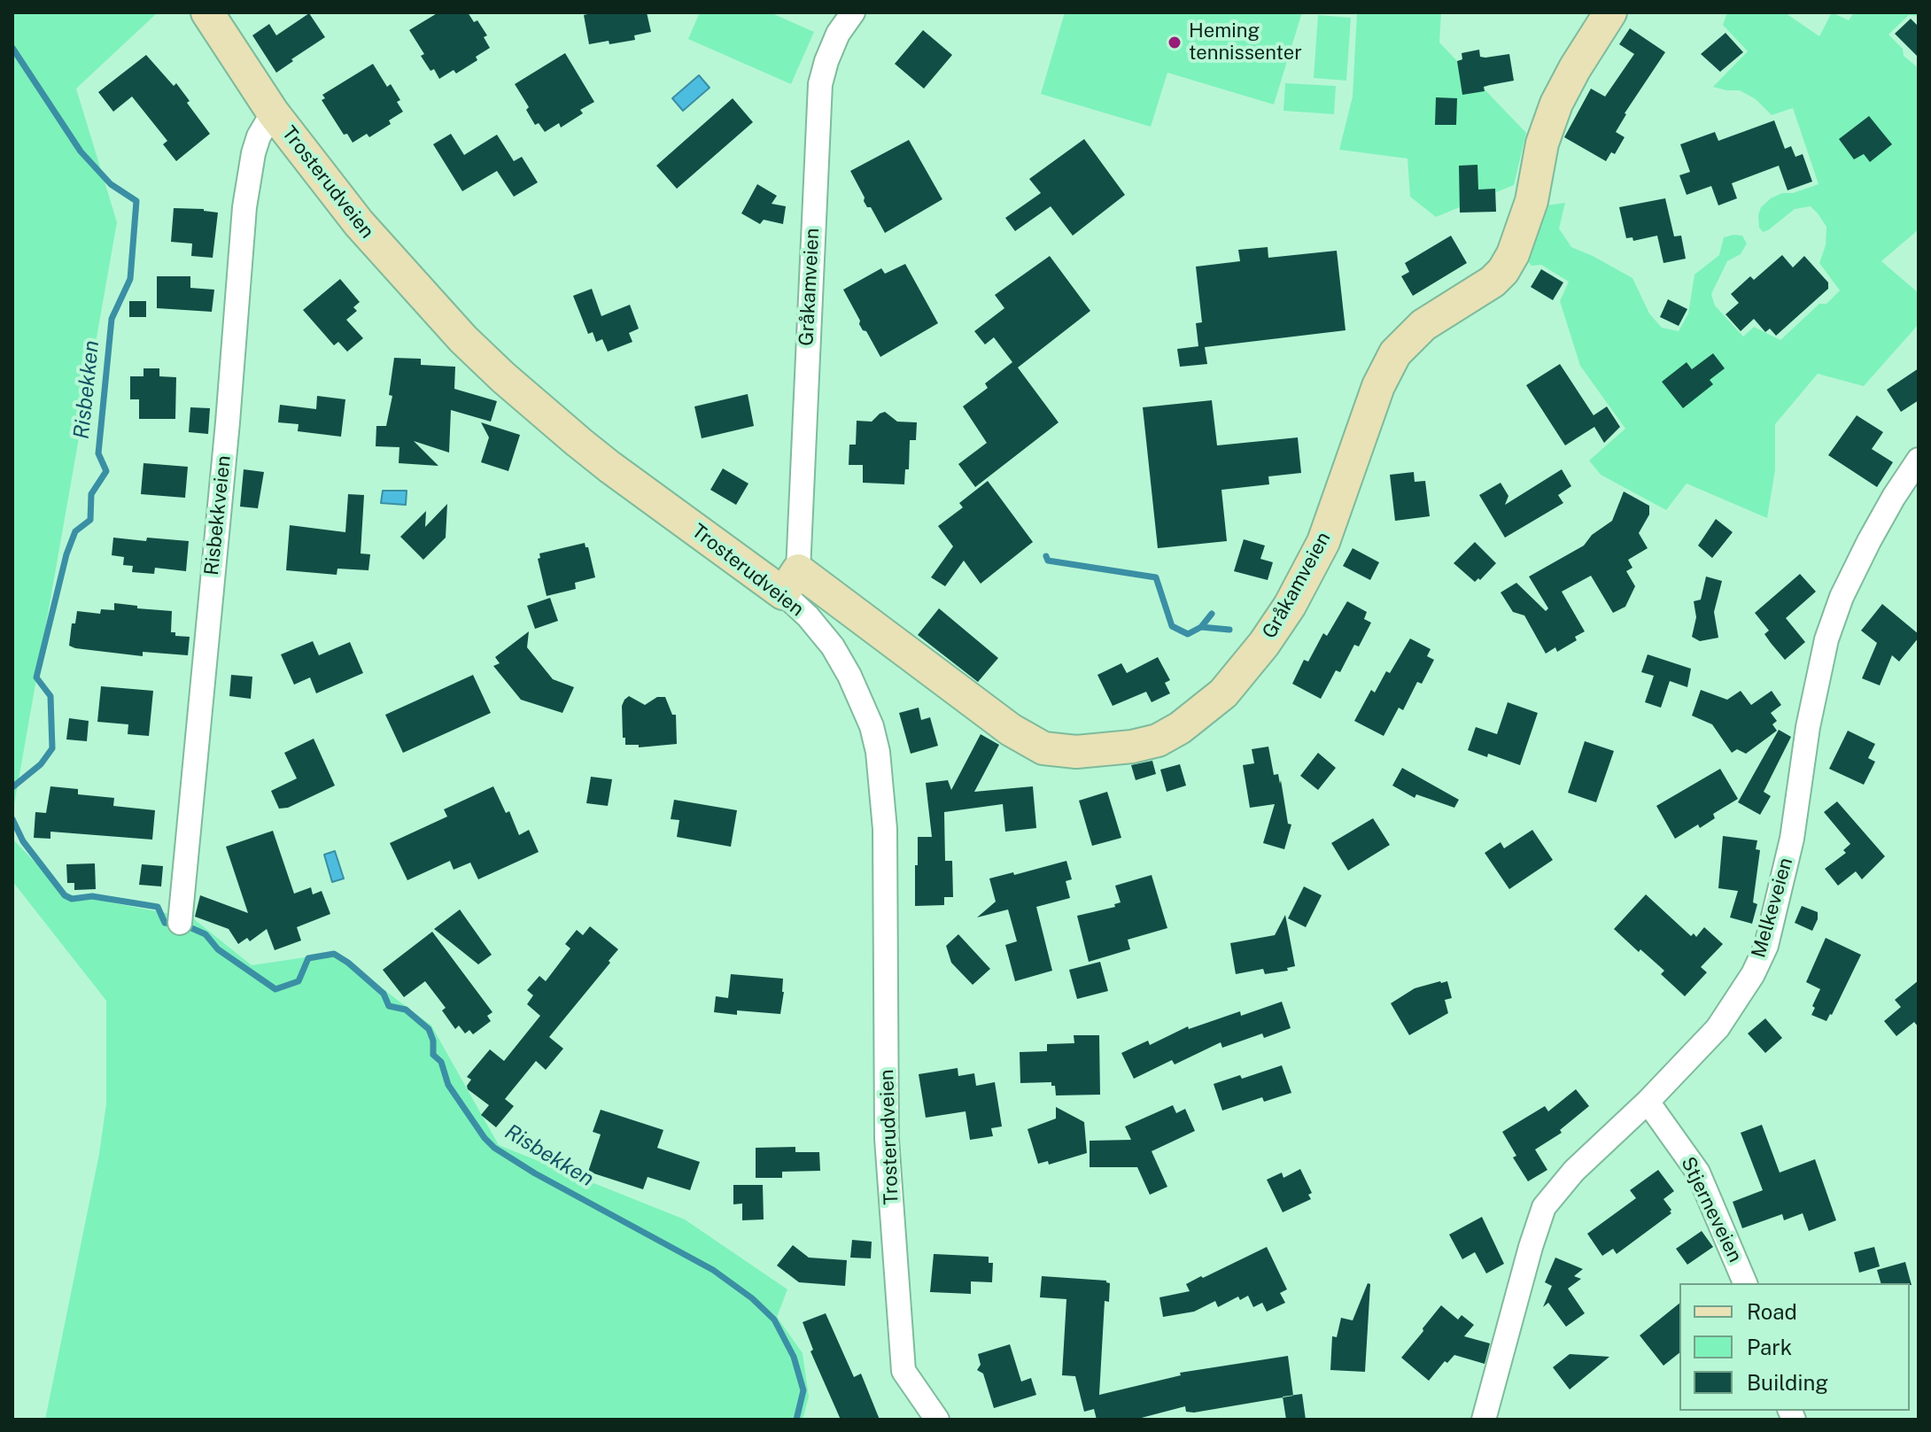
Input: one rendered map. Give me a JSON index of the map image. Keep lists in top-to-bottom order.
{
  "streets": {
    "street": [
      "Trosterudveien",
      "Gråkamveien",
      "Risbekkveien",
      "Melkeveien",
      "Stjerneveien"
    ]
  },
  "crossings": [
    ["Trosterudveien", "Gråkamveien"],
    ["Trosterudveien", "Risbekkveien"],
    ["Melkeveien", "Stjerneveien"]
  ],
  "water": ["Risbekken"],
  "places": ["Heming tennissenter"],
  "legend": ["Road", "Park", "Building"]
}
